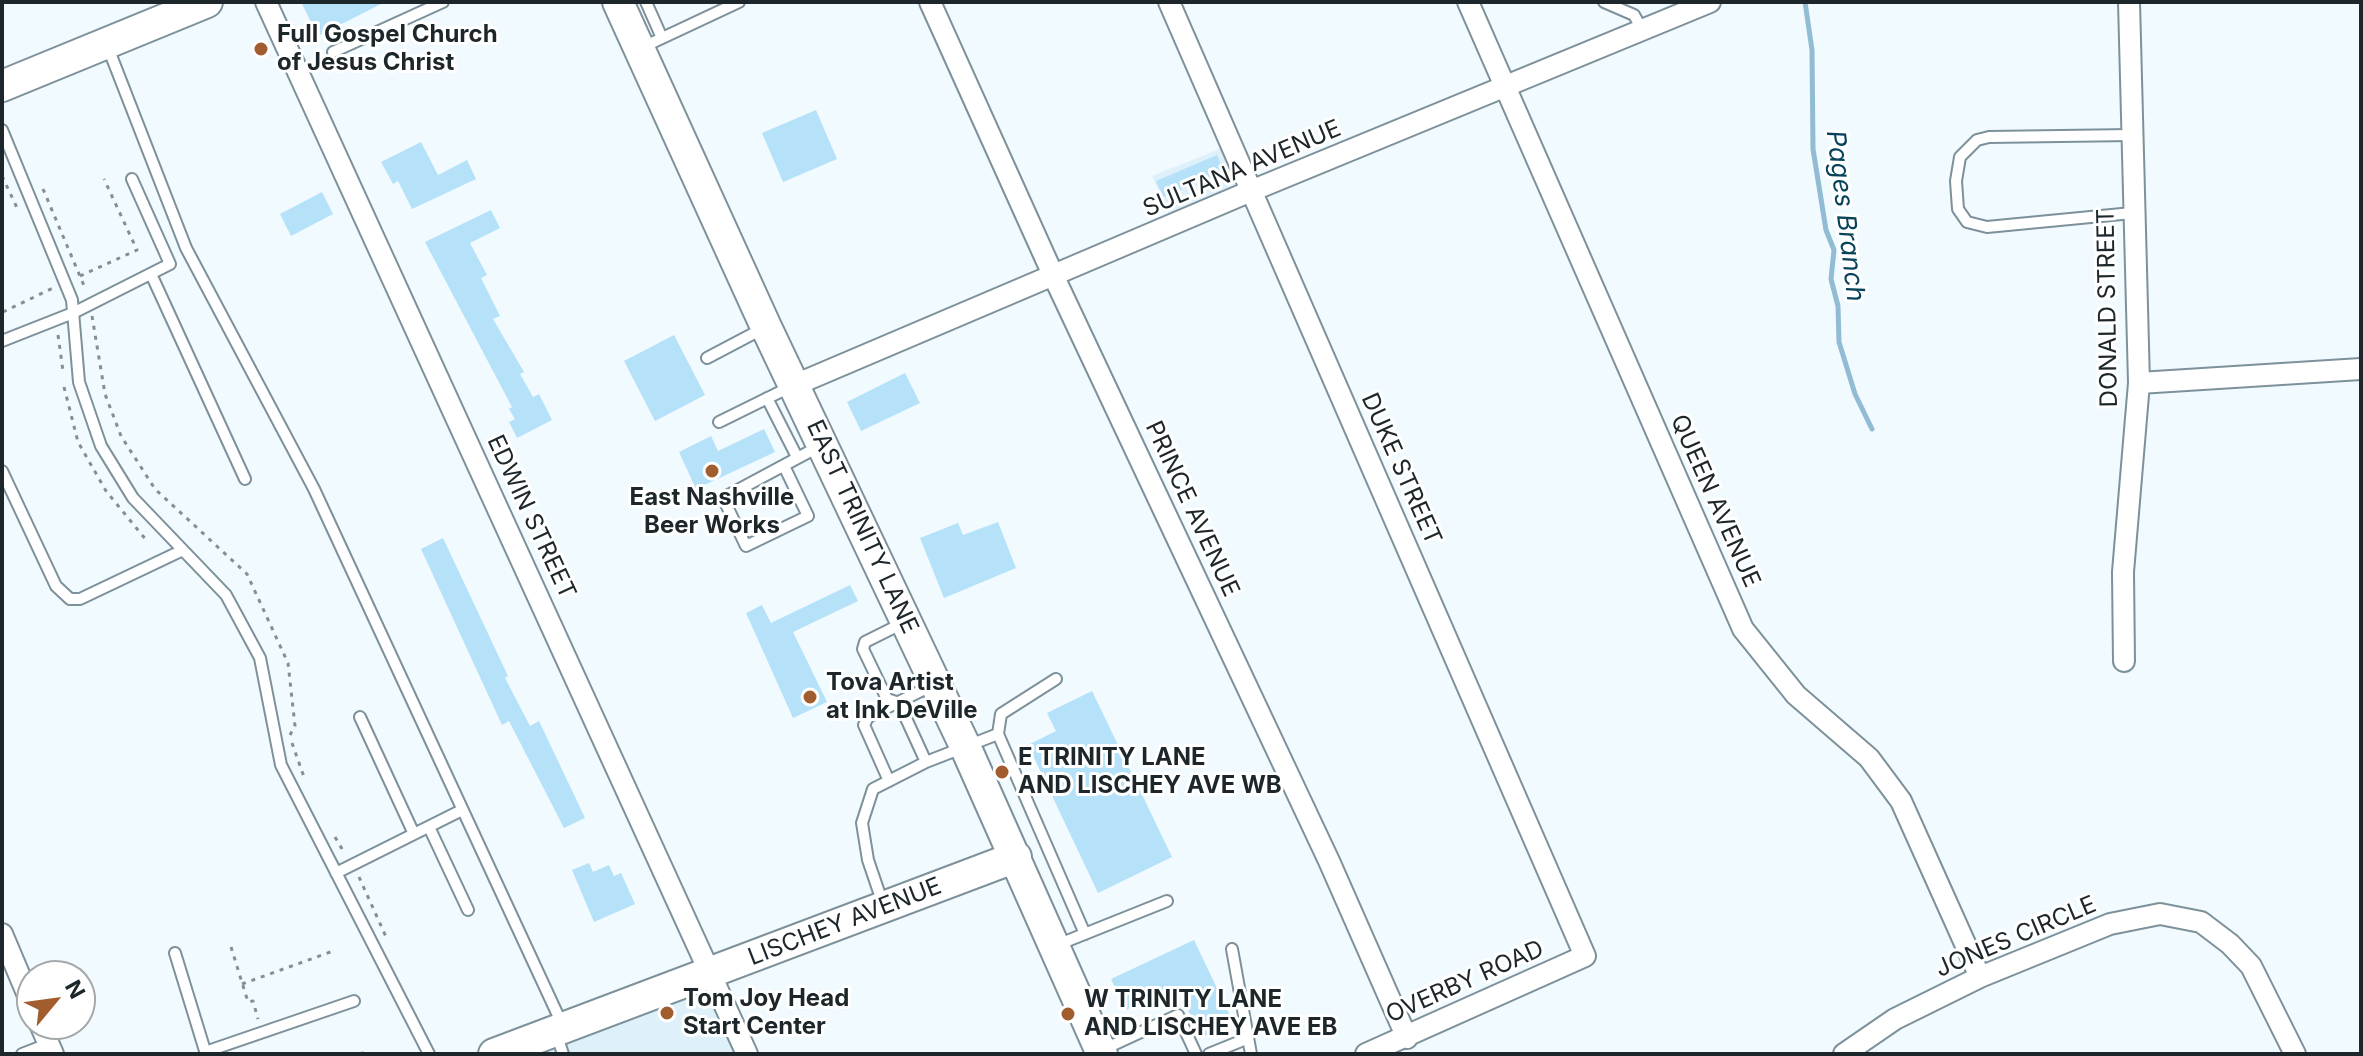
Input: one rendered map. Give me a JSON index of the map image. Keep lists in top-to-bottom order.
{
  "streets": {
    "main road": ["EAST TRINITY LANE", "LISCHEY AVENUE"],
    "street": [
      "SULTANA AVENUE",
      "DONALD STREET",
      "DUKE STREET",
      "QUEEN AVENUE",
      "PRINCE AVENUE",
      "EDWIN STREET",
      "JONES CIRCLE",
      "OVERBY ROAD"
    ]
  },
  "crossings": [
    ["SULTANA AVENUE", "DUKE STREET"],
    ["SULTANA AVENUE", "QUEEN AVENUE"],
    ["SULTANA AVENUE", "PRINCE AVENUE"],
    ["SULTANA AVENUE", "EAST TRINITY LANE"],
    ["DUKE STREET", "OVERBY ROAD"],
    ["QUEEN AVENUE", "JONES CIRCLE"],
    ["PRINCE AVENUE", "OVERBY ROAD"],
    ["EDWIN STREET", "LISCHEY AVENUE"],
    ["EAST TRINITY LANE", "LISCHEY AVENUE"]
  ],
  "water": ["Pages Branch"],
  "places": [
    "Full Gospel Church of Jesus Christ",
    "East Nashville Beer Works",
    "Tova Artist at Ink DeVille",
    "E TRINITY LANE AND LISCHEY AVE WB",
    "Tom Joy Head Start Center",
    "W TRINITY LANE AND LISCHEY AVE EB"
  ],
  "north": "top right"
}
